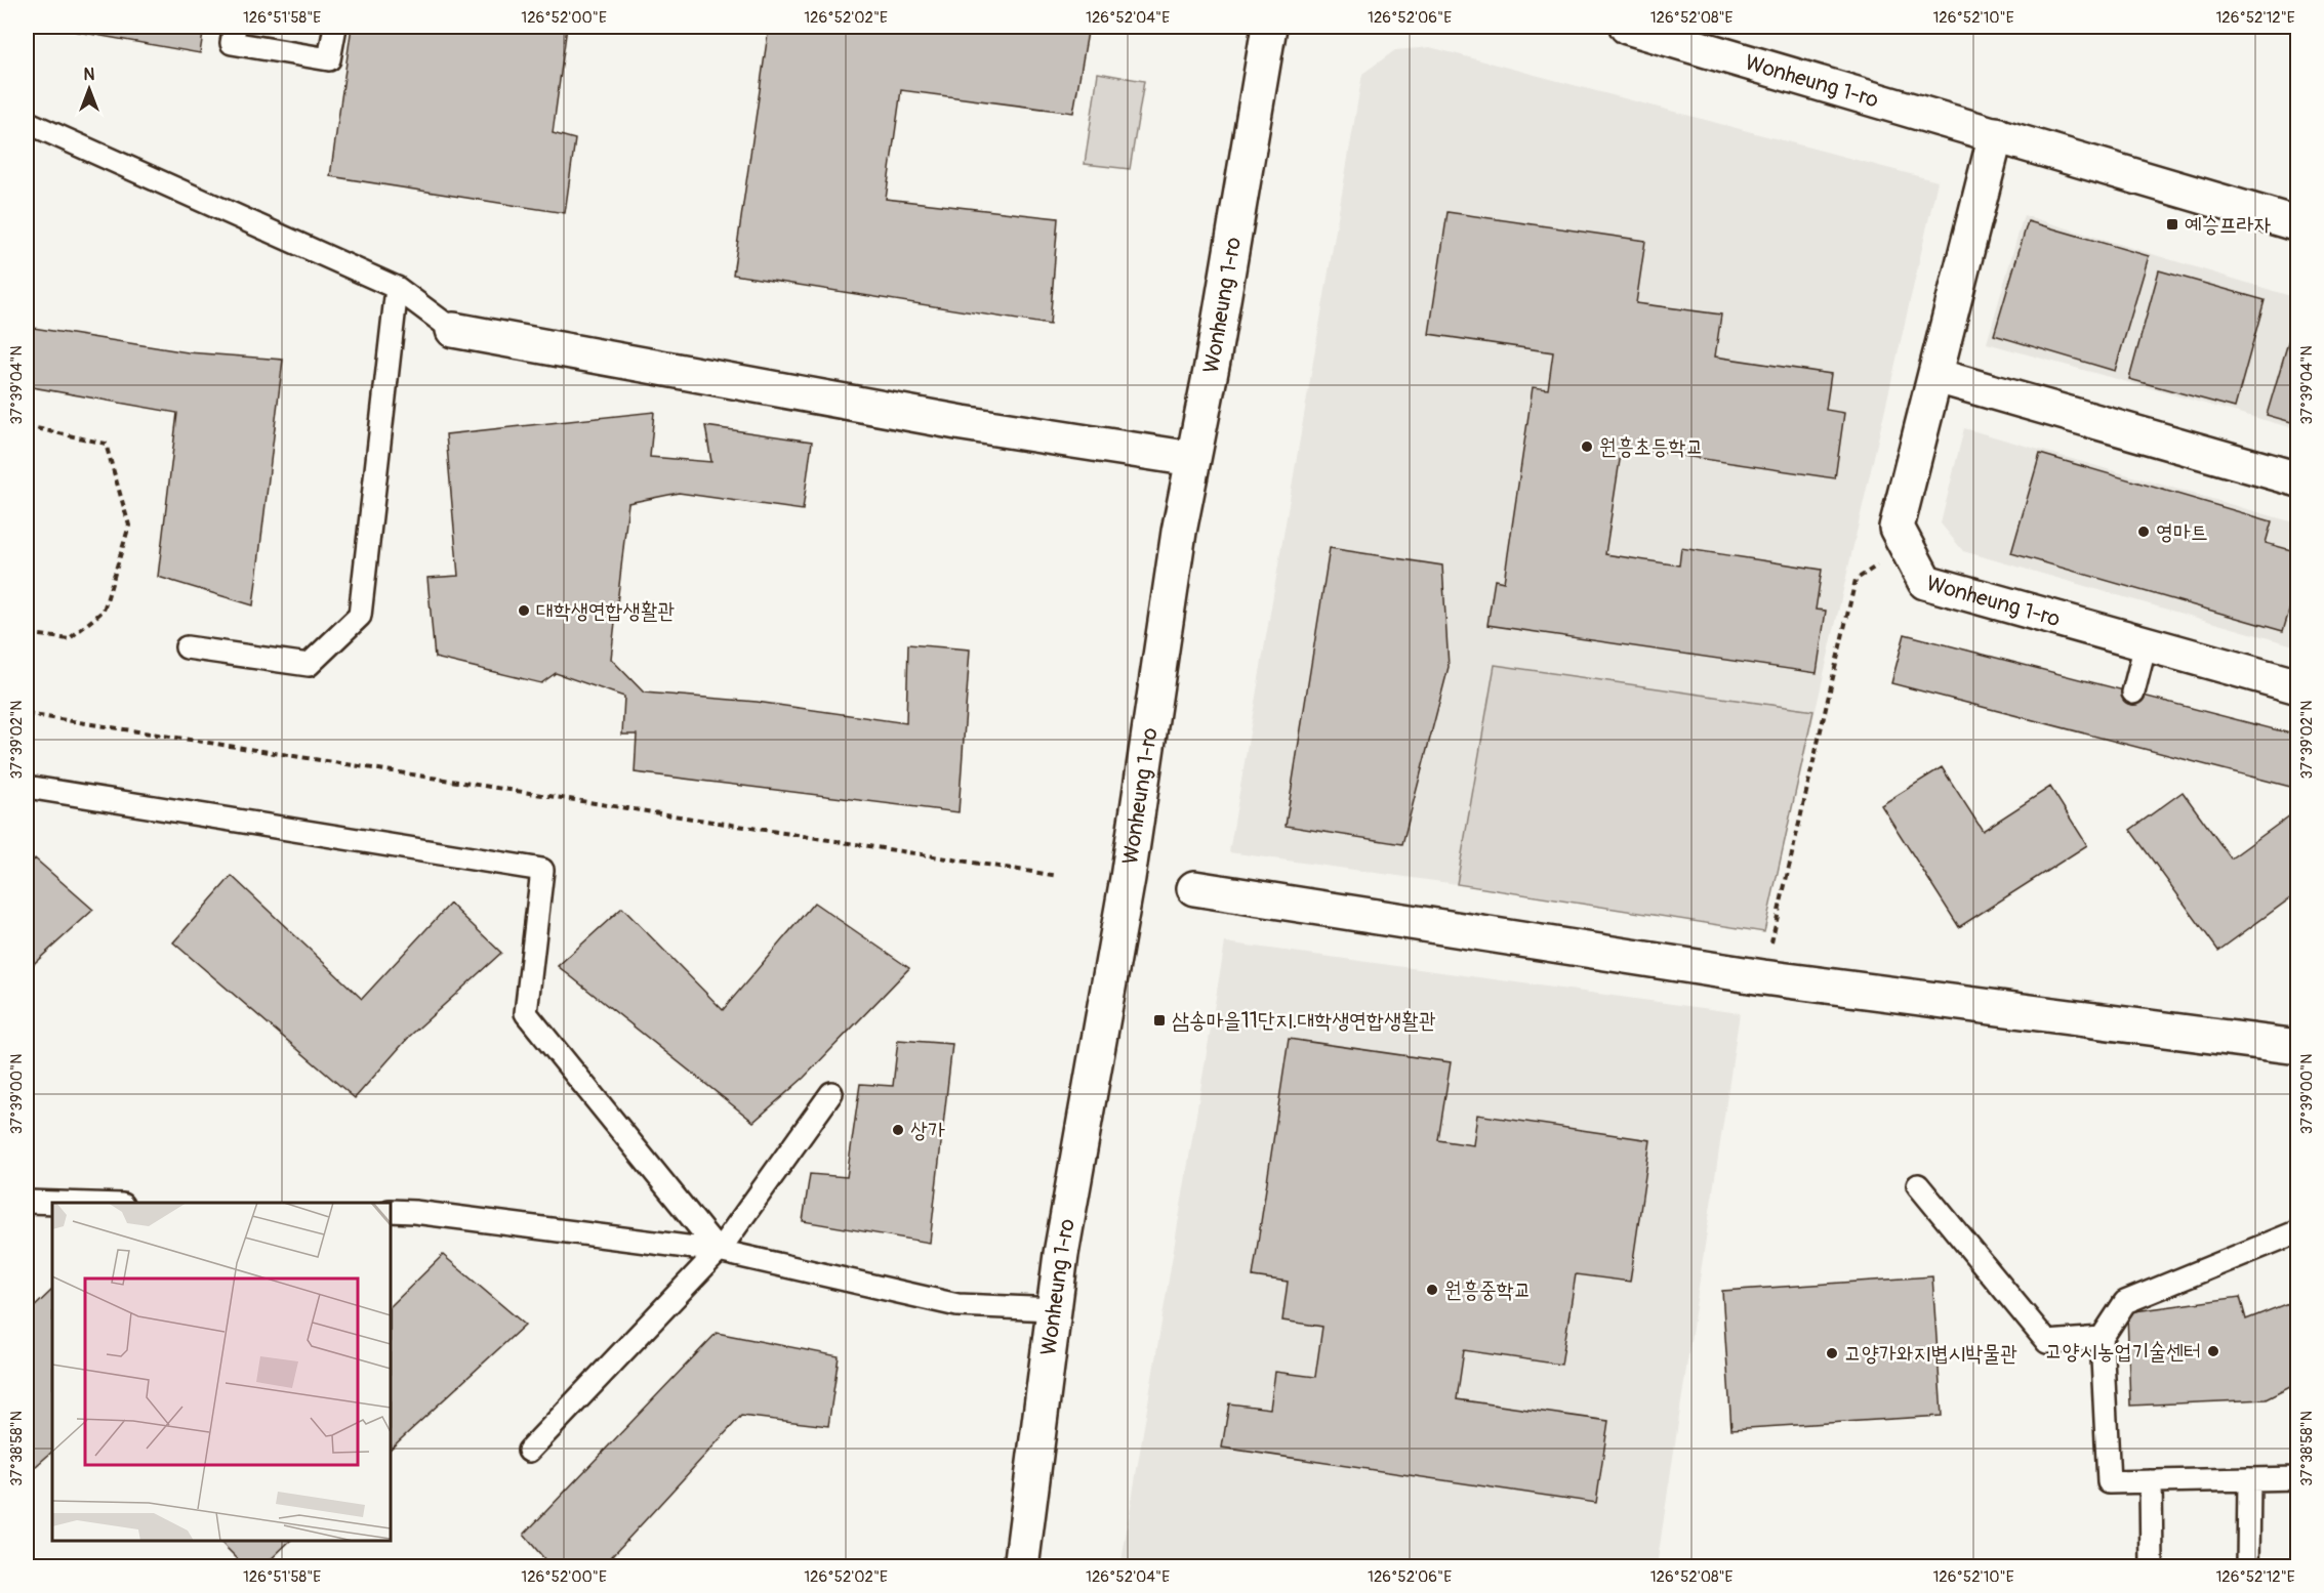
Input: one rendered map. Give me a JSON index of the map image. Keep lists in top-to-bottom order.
{
  "streets": {
    "street": ["Wonheung 1-ro"]
  },
  "places": {
    "transit": ["예승프라자", "삼송마을11단지.대학생연합생활관"],
    "other": [
      "원흥초등학교",
      "영마트",
      "대학생연합생활관",
      "상가",
      "원흥중학교",
      "고양시농업기술센터",
      "고양가와지볍시박물관"
    ]
  },
  "north": "top",
  "coordinates": [
    "126°51'58\"E",
    "126°52'00\"E",
    "126°52'02\"E",
    "126°52'04\"E",
    "126°52'06\"E",
    "126°52'08\"E",
    "126°52'10\"E",
    "126°52'12\"E",
    "37°39'04\"N",
    "37°39'02\"N",
    "37°39'00\"N",
    "37°38'58\"N"
  ]
}
